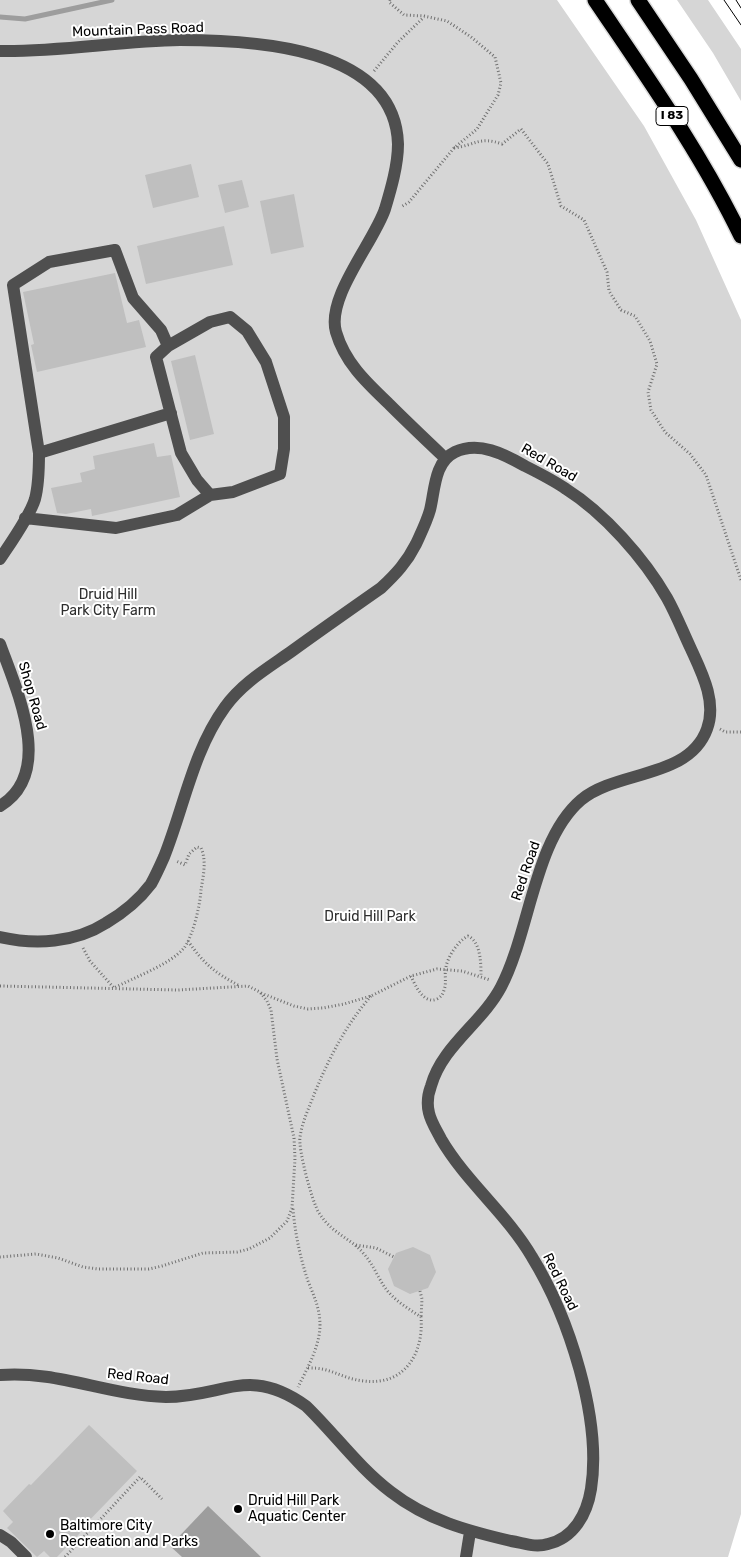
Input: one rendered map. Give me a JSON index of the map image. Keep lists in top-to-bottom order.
{
  "streets": {
    "highway": ["I 83"],
    "lane": ["Mountain Pass Road", "Red Road", "Shop Road"]
  },
  "crossings": [
    ["Mountain Pass Road", "Red Road"]
  ],
  "parks": ["Druid Hill Park City Farm", "Druid Hill Park"],
  "places": ["Druid Hill Park Aquatic Center", "Baltimore City Recreation and Parks"]
}
